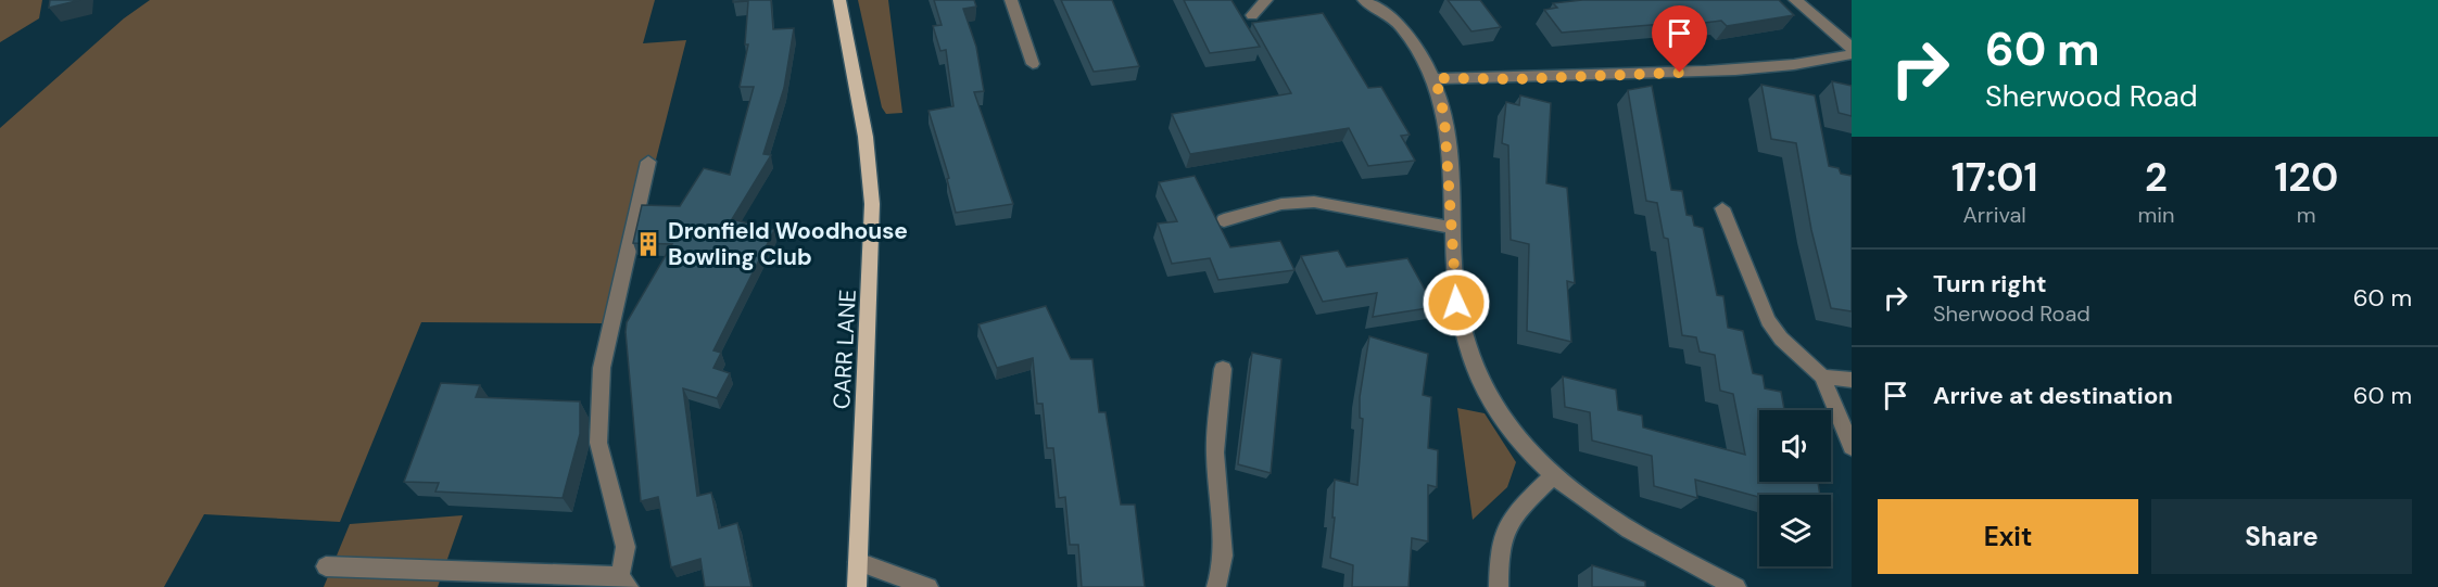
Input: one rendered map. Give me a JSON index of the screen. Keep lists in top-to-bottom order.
{
  "streets": {
    "main road": ["CARR LANE"]
  },
  "places": {
    "building": ["Dronfield Woodhouse Bowling Club"]
  },
  "page": {
    "turn": ["60 m", "Sherwood Road"],
    "eta": [
      "17:01",
      "Arrival",
      "2",
      "min",
      "120",
      "m"
    ],
    "list": [
      {
        "name": "Turn right",
        "note": "Sherwood Road",
        "value": "60 m"
      },
      {
        "name": "Arrive at destination",
        "value": "60 m"
      }
    ],
    "buttons": ["Exit", "Share"]
  }
}
